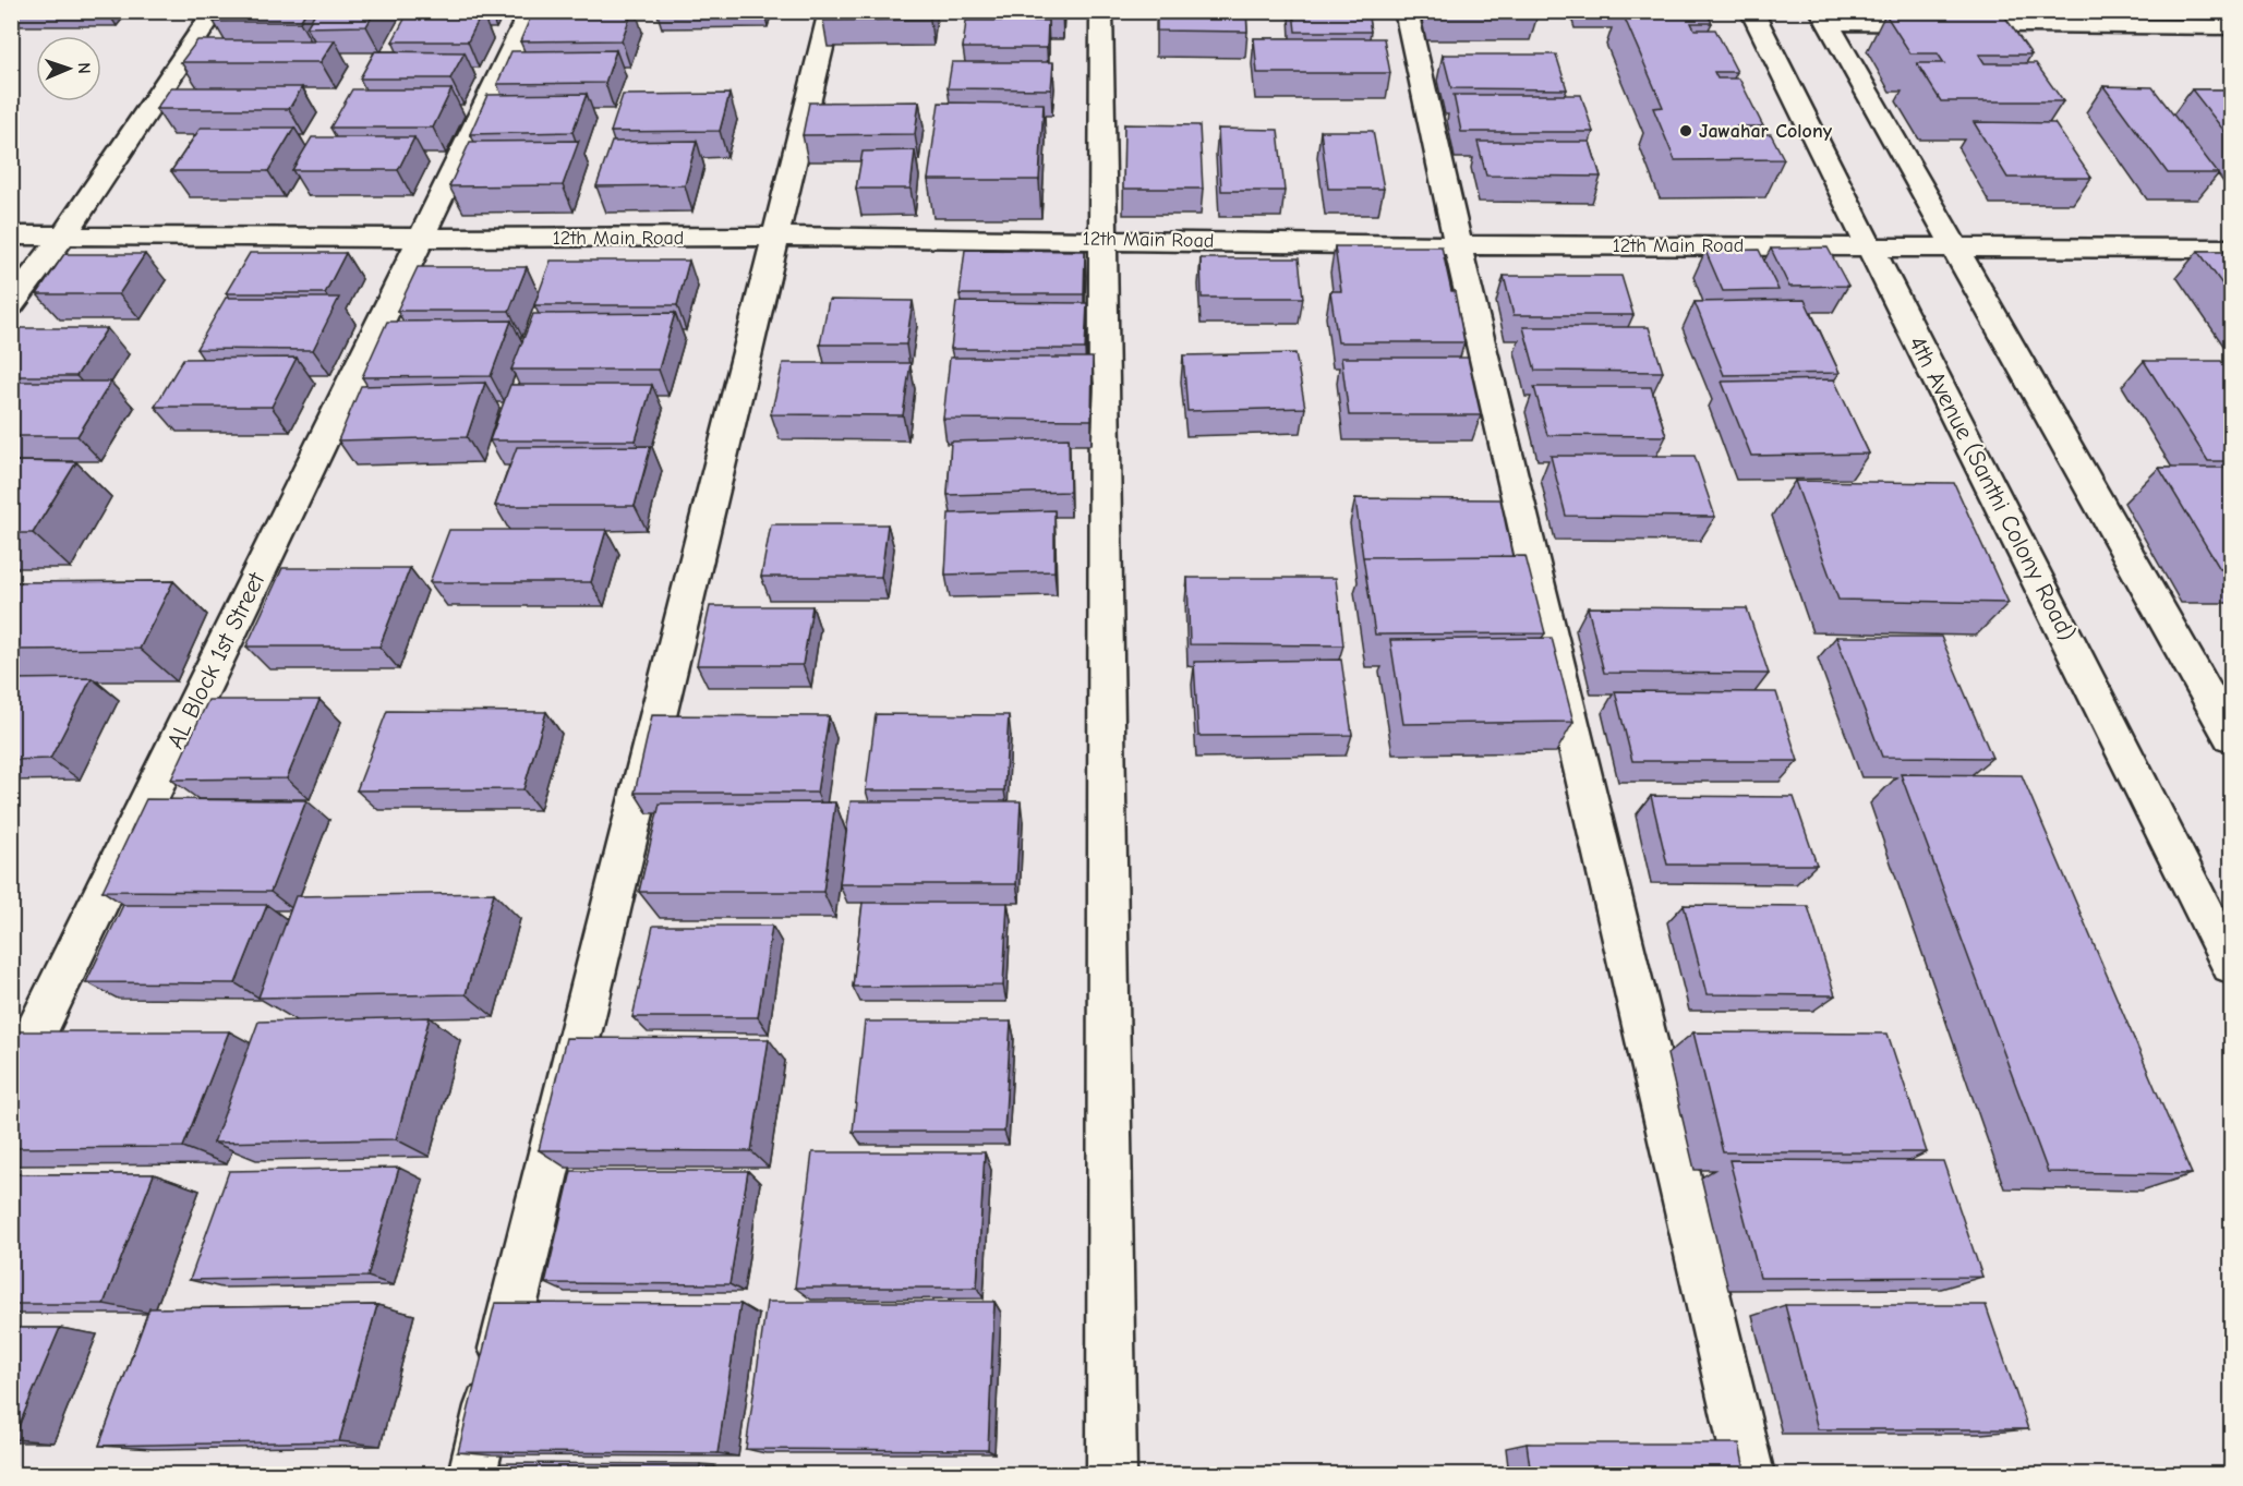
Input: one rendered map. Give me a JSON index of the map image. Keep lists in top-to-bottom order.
{
  "streets": {
    "street": ["12th Main Road", "4th Avenue (Santhi Colony Road)", "AL Block 1st Street"]
  },
  "crossings": [
    ["12th Main Road", "4th Avenue (Santhi Colony Road)"],
    ["12th Main Road", "AL Block 1st Street"]
  ],
  "places": ["Jawahar Colony"],
  "north": "right"
}
